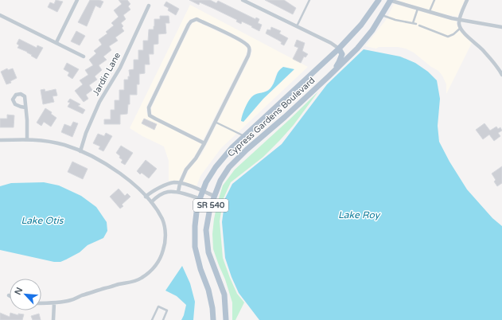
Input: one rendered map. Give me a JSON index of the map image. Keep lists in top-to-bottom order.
{
  "streets": {
    "main road": ["Cypress Gardens Boulevard", "SR 540"],
    "street": ["Jardin Lane"]
  },
  "water": ["Lake Roy", "Lake Otis"],
  "north": "top left"
}
